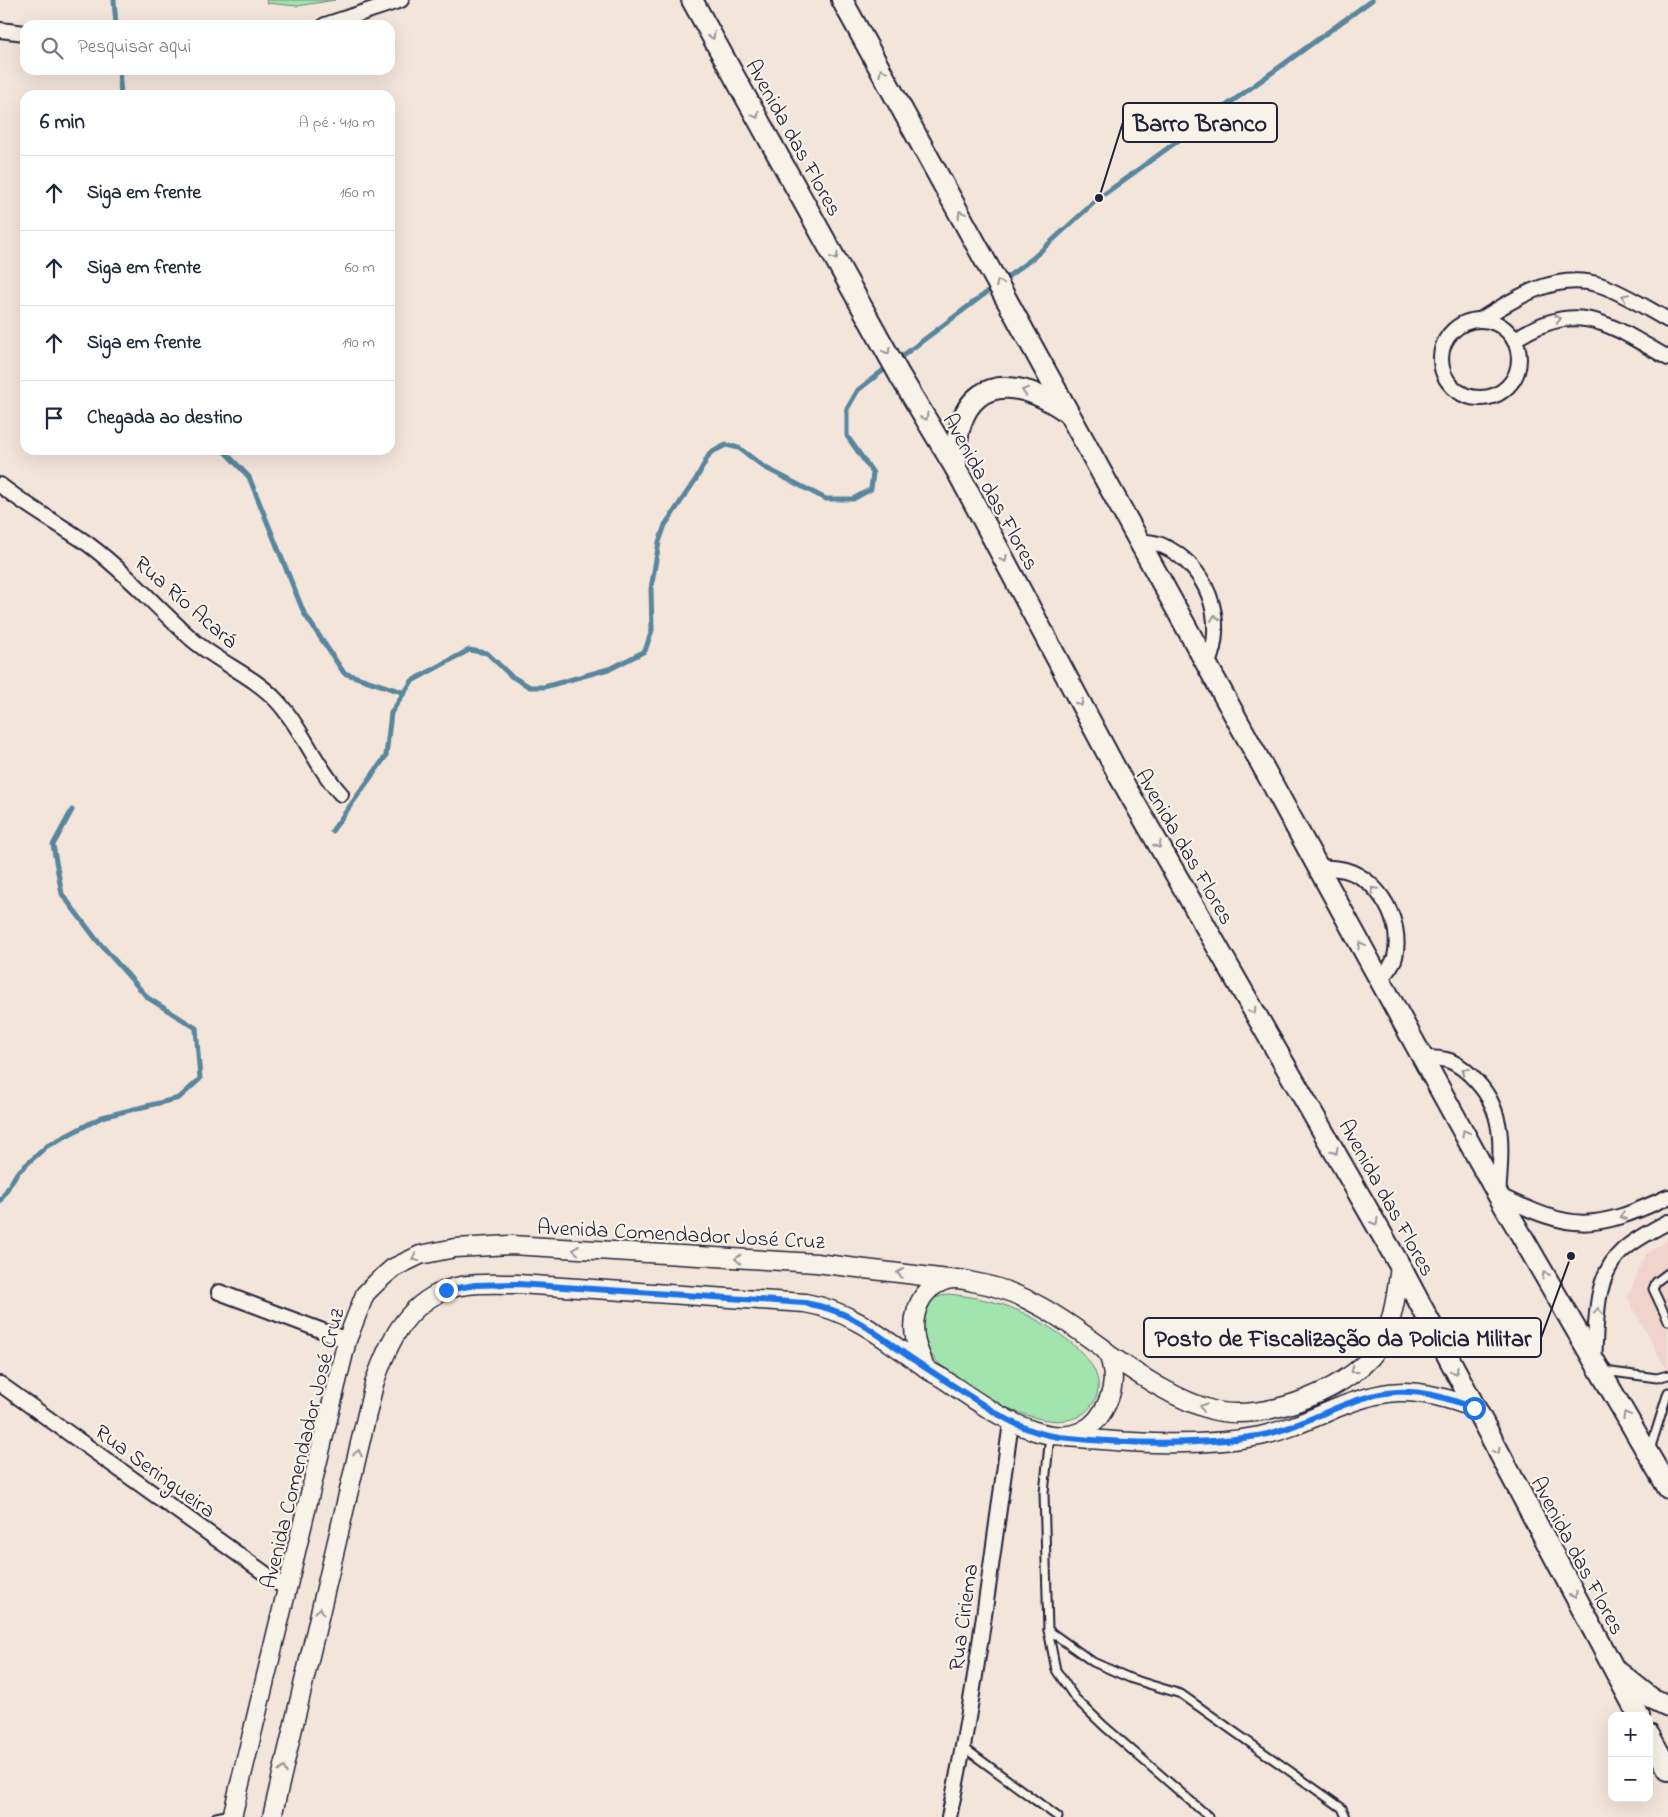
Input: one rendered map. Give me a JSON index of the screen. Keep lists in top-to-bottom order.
{
  "streets": {
    "main road": ["Avenida das Flores"],
    "street": [
      "Rua Río Acará",
      "Avenida Comendador José Cruz",
      "Rua Seringueira",
      "Rua Ciriema"
    ]
  },
  "crossings": [
    ["Avenida Comendador José Cruz", "Rua Seringueira"]
  ],
  "one_way": ["Avenida Comendador José Cruz"],
  "places": ["Barro Branco", "Posto de Fiscalização da Policia Militar"],
  "page": {
    "search": "Pesquisar aqui",
    "heading": ["6 min", "A pé · 410 m"],
    "list": [
      ["Siga em frente", "160 m"],
      ["Siga em frente", "60 m"],
      ["Siga em frente", "190 m"],
      "Chegada ao destino"
    ],
    "map_buttons": ["+", "−"]
  }
}
